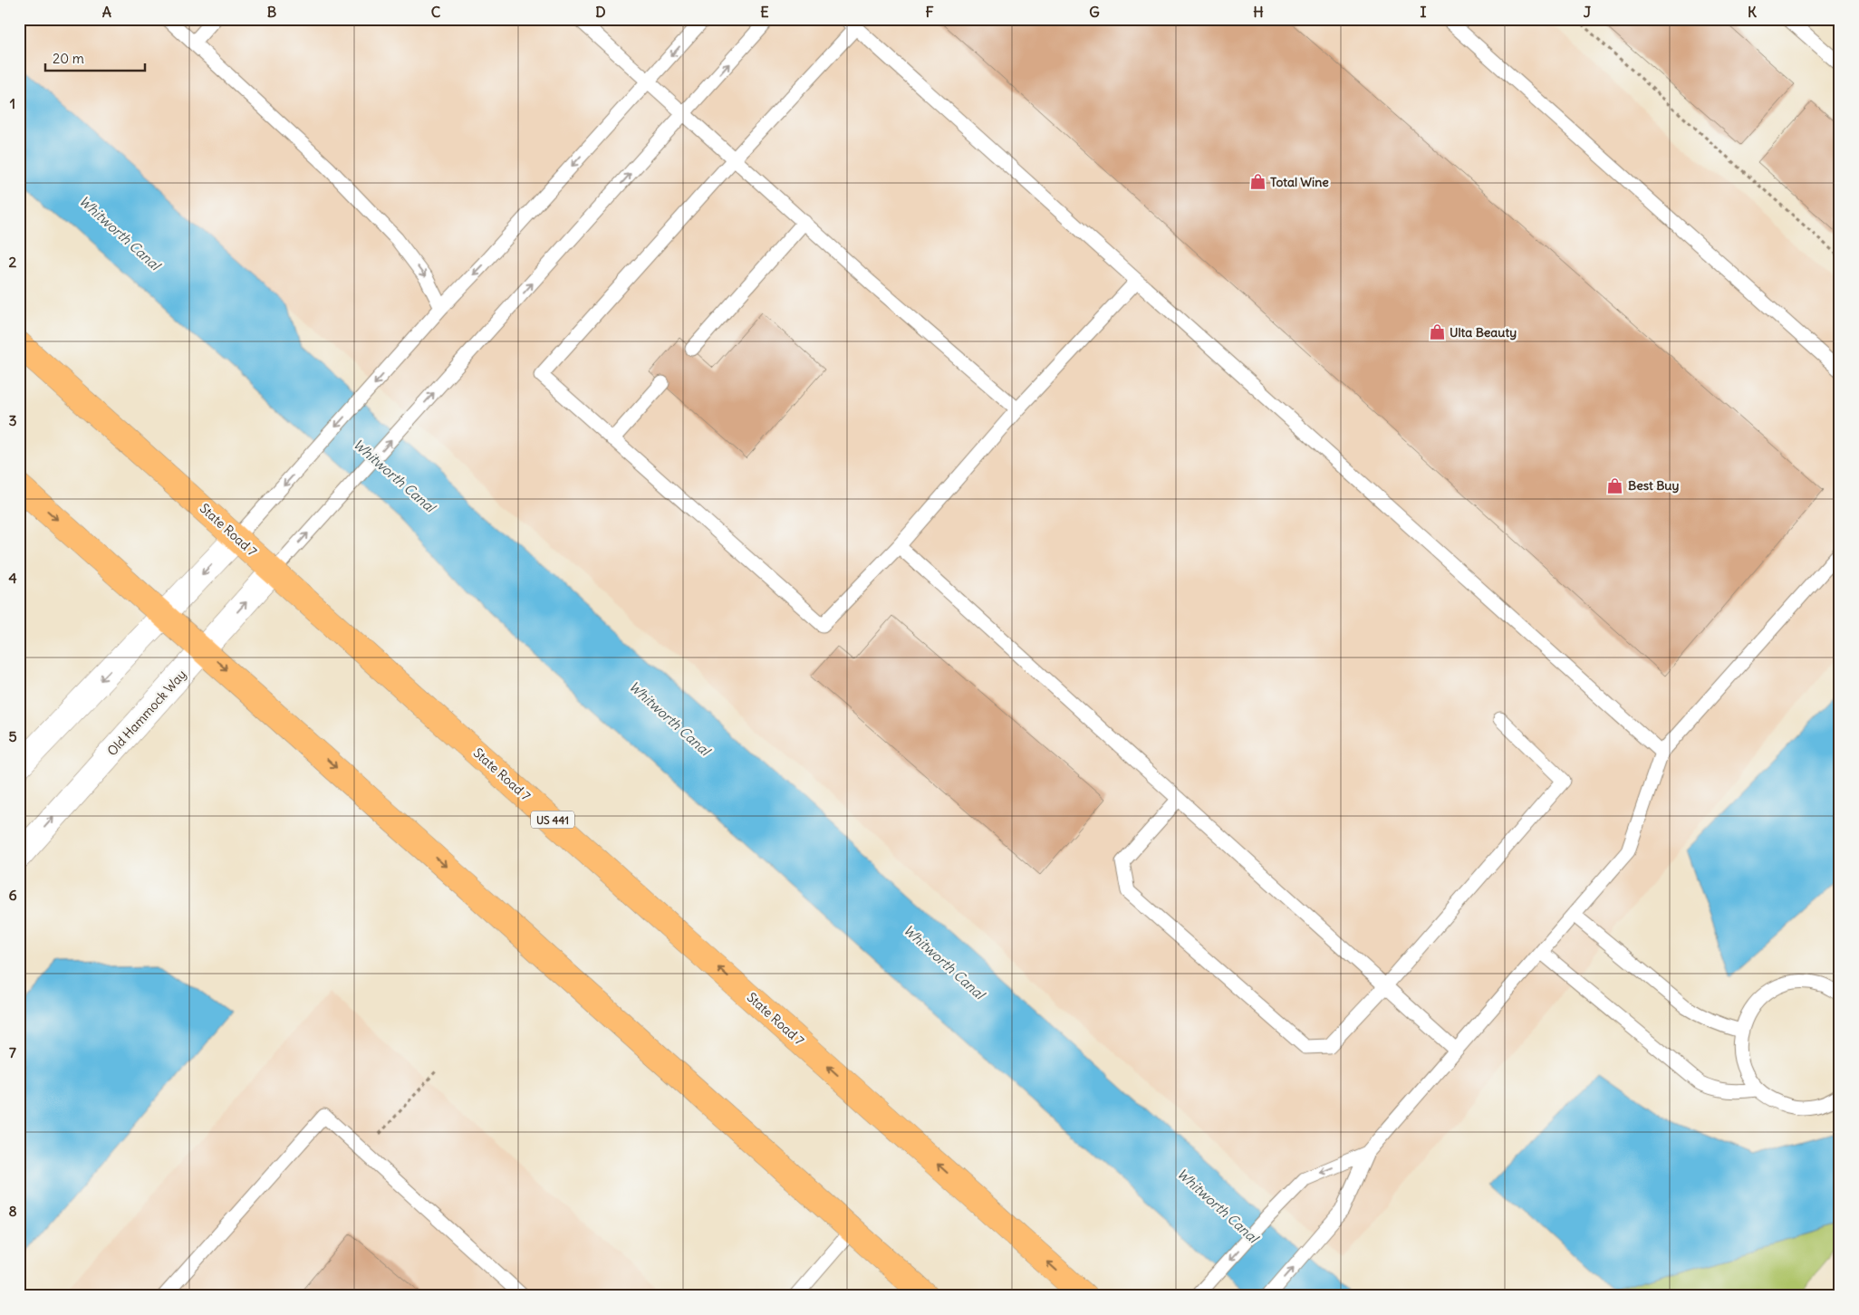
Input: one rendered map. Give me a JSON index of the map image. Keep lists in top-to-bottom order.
{
  "streets": {
    "main road": ["State Road 7", "US 441"],
    "street": ["Old Hammock Way"]
  },
  "crossings": [
    ["State Road 7", "Old Hammock Way"]
  ],
  "water": ["Whitworth Canal"],
  "places": {
    "shop": ["Total Wine", "Ulta Beauty", "Best Buy"]
  },
  "scale_bar": "20 m",
  "grid": {
    "columns": [
      "A",
      "B",
      "C",
      "D",
      "E",
      "F",
      "G",
      "H",
      "I",
      "J",
      "K"
    ],
    "rows": [
      "1",
      "2",
      "3",
      "4",
      "5",
      "6",
      "7",
      "8"
    ]
  }
}
